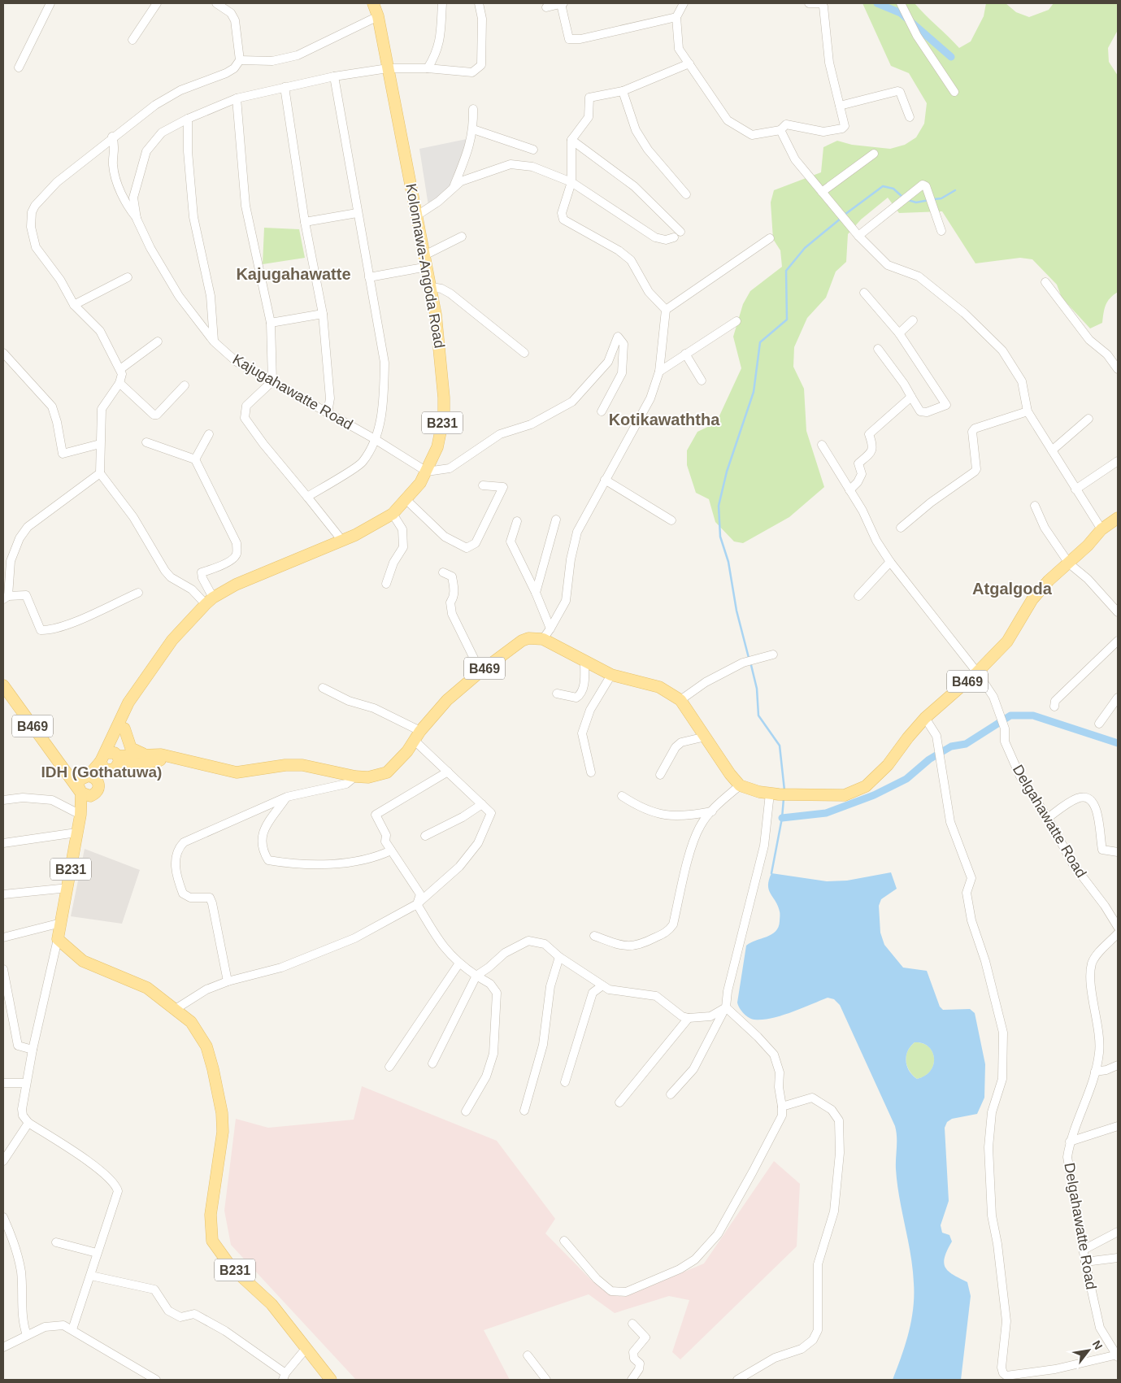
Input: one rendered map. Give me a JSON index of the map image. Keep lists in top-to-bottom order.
{
  "streets": {
    "main road": ["Kolonnawa-Angoda Road", "B231", "B469"],
    "street": ["Kajugahawatte Road", "Delgahawatte Road"]
  },
  "crossings": [
    ["Kolonnawa-Angoda Road", "Kajugahawatte Road"],
    ["Kolonnawa-Angoda Road", "B231"],
    ["Kolonnawa-Angoda Road", "B469"],
    ["B231", "B469"],
    ["B469", "Delgahawatte Road"]
  ],
  "districts": [
    "Kajugahawatte",
    "Kotikawaththa",
    "Atgalgoda",
    "IDH (Gothatuwa)"
  ],
  "north": "top right"
}
